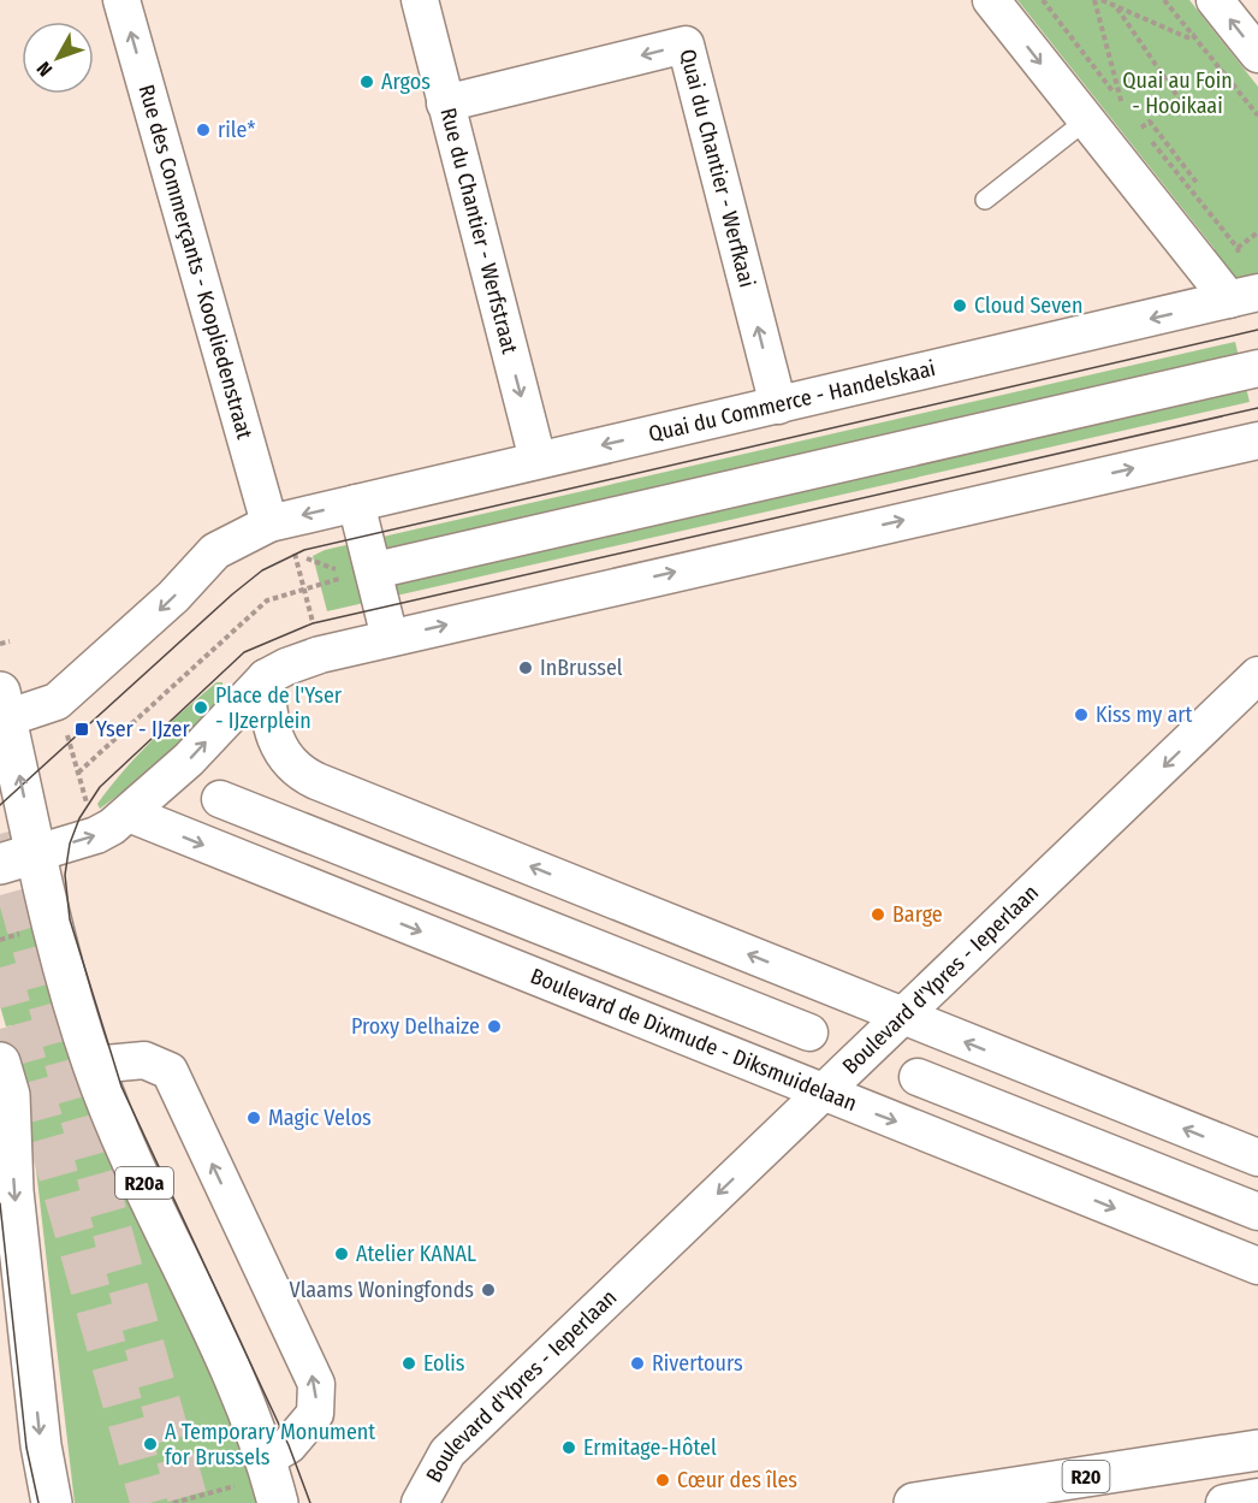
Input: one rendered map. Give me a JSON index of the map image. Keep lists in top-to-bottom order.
{
  "streets": {
    "main road": ["R20a", "R20"],
    "street": [
      "Quai du Chantier - Werfkaai",
      "Rue du Chantier - Werfstraat",
      "Rue des Commerçants - Koopliedenstraat",
      "Quai du Commerce - Handelskaai",
      "Boulevard d'Ypres - Ieperlaan",
      "Boulevard de Dixmude - Diksmuidelaan"
    ]
  },
  "crossings": [
    ["Quai du Chantier - Werfkaai", "Rue du Chantier - Werfstraat"],
    ["Quai du Chantier - Werfkaai", "Quai du Commerce - Handelskaai"],
    ["Rue du Chantier - Werfstraat", "Quai du Commerce - Handelskaai"],
    ["Rue des Commerçants - Koopliedenstraat", "Quai du Commerce - Handelskaai"],
    ["Boulevard d'Ypres - Ieperlaan", "Boulevard de Dixmude - Diksmuidelaan"]
  ],
  "one_way": ["Rue du Chantier - Werfstraat", "Rue des Commerçants - Koopliedenstraat", "Boulevard d'Ypres - Ieperlaan"],
  "parks": ["Quai au Foin - Hooikaai"],
  "places": {
    "other": [
      "Argos",
      "rile*",
      "Cloud Seven",
      "InBrussel",
      "Place de l'Yser - IJzerplein",
      "Kiss my art",
      "Barge",
      "Proxy Delhaize",
      "Magic Velos",
      "Atelier KANAL",
      "Vlaams Woningfonds",
      "Eolis",
      "Rivertours",
      "A Temporary Monument for Brussels",
      "Ermitage-Hôtel",
      "Cœur des îles"
    ],
    "transit": ["Yser - IJzer"]
  },
  "north": "bottom left"
}
